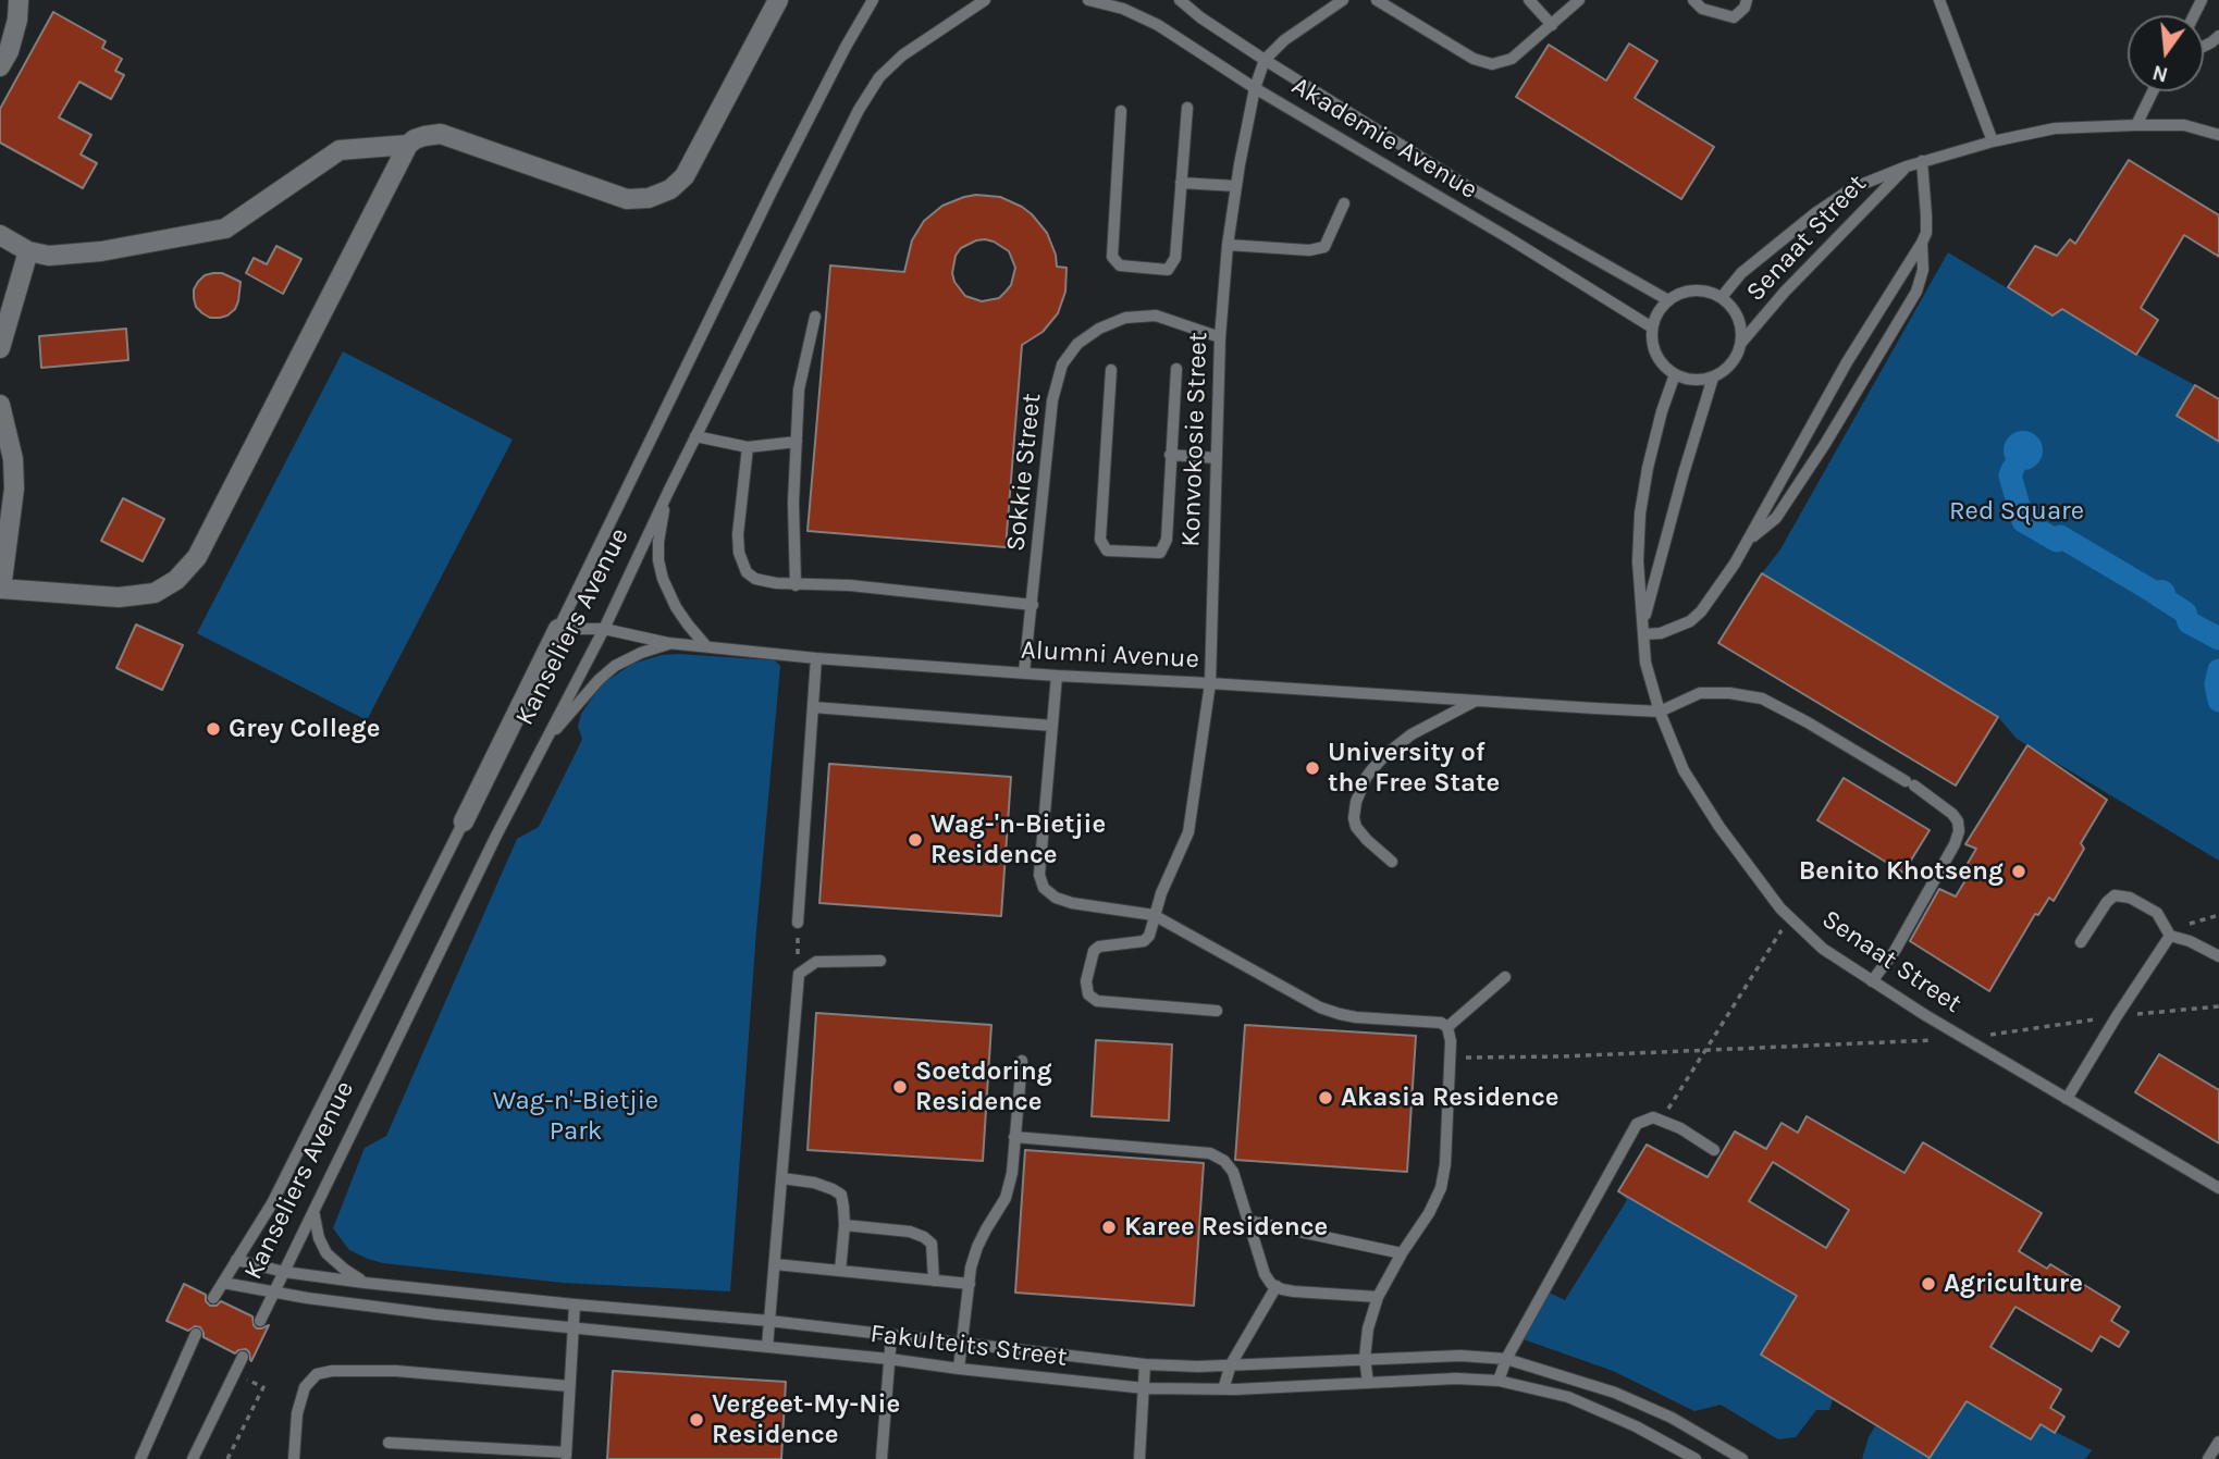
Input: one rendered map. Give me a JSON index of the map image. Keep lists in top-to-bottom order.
{
  "streets": {
    "street": ["Kanseliers Avenue"],
    "lane": [
      "Akademie Avenue",
      "Senaat Street",
      "Konvokosie Street",
      "Sokkie Street",
      "Alumni Avenue",
      "Fakulteits Street"
    ]
  },
  "crossings": [
    ["Akademie Avenue", "Senaat Street"],
    ["Akademie Avenue", "Konvokosie Street"],
    ["Senaat Street", "Alumni Avenue"],
    ["Konvokosie Street", "Sokkie Street"],
    ["Konvokosie Street", "Alumni Avenue"],
    ["Sokkie Street", "Alumni Avenue"],
    ["Kanseliers Avenue", "Alumni Avenue"],
    ["Kanseliers Avenue", "Fakulteits Street"]
  ],
  "parks": ["Red Square", "Wag-n'-Bietjie Park"],
  "places": [
    "Grey College",
    "University of the Free State",
    "Wag-'n-Bietjie Residence",
    "Benito Khotseng",
    "Soetdoring Residence",
    "Akasia Residence",
    "Karee Residence",
    "Agriculture",
    "Vergeet-My-Nie Residence"
  ],
  "north": "bottom"
}
